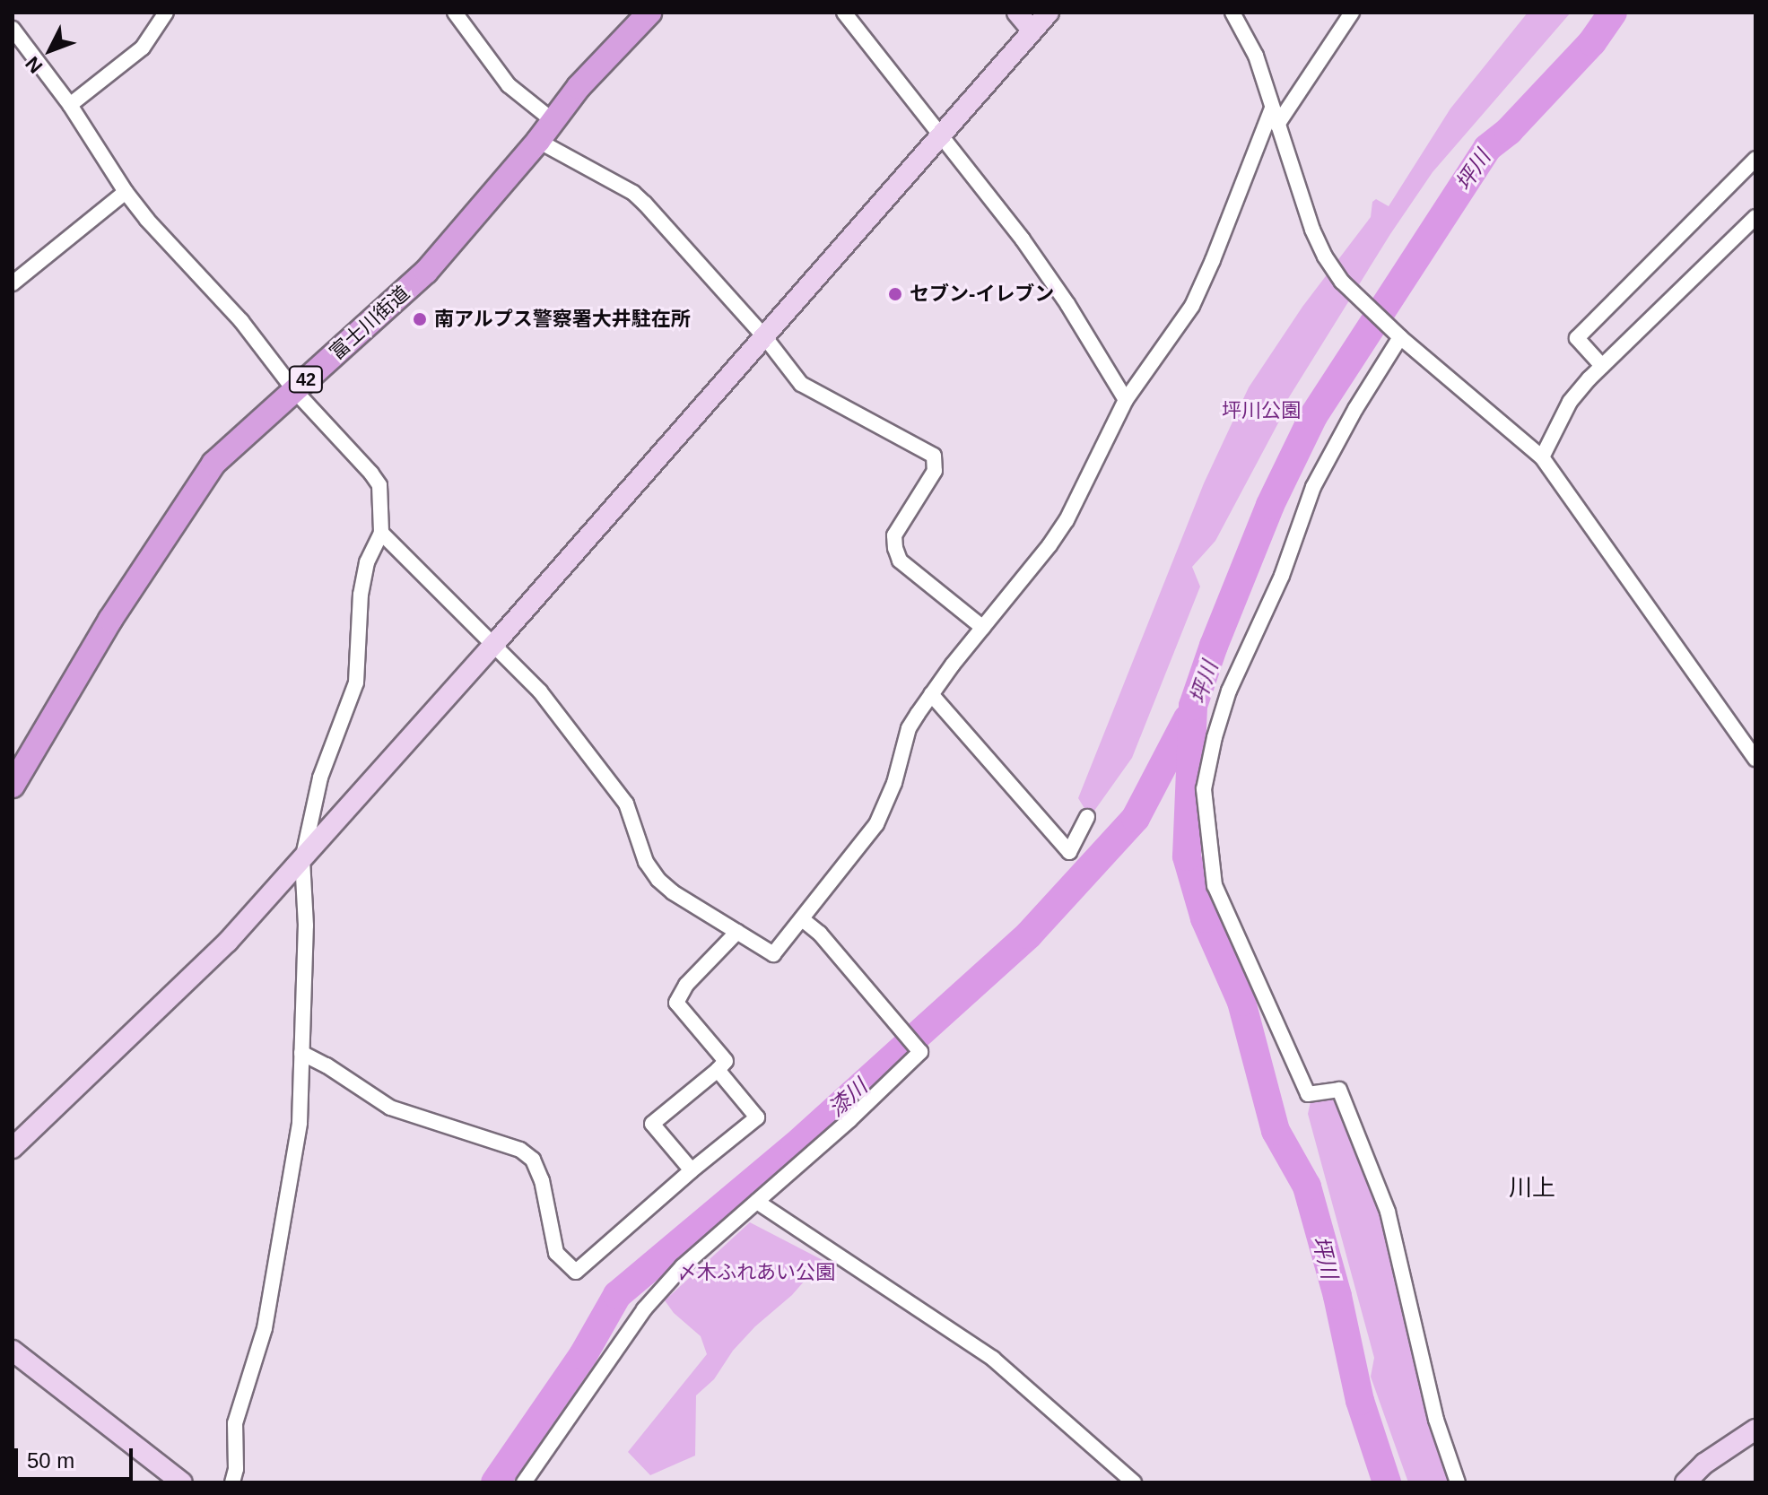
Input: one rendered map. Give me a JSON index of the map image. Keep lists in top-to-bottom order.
{
  "streets": {
    "main road": ["富士川街道", "42"]
  },
  "districts": ["川上"],
  "water": ["坪川", "漆川"],
  "parks": ["坪川公園", "〆木ふれあい公園"],
  "places": ["セブン-イレブン", "南アルプス警察署大井駐在所"],
  "scale_bar": "50 m",
  "north": "bottom left"
}
